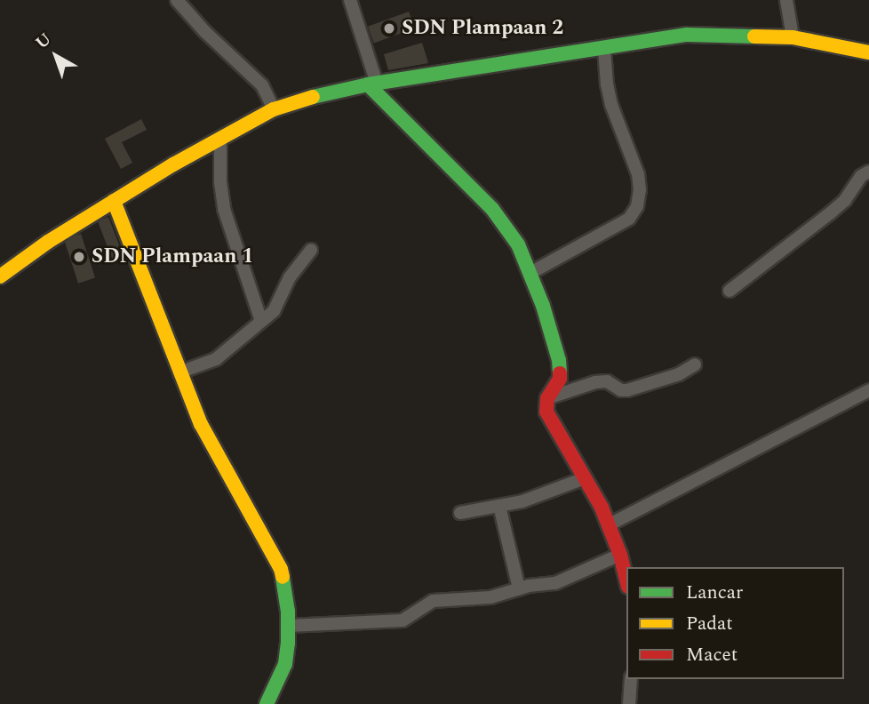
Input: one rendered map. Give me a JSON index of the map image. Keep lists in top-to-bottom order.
{
  "places": ["SDN Plampaan 2", "SDN Plampaan 1"],
  "legend": ["Lancar", "Padat", "Macet"],
  "north": "top left"
}
